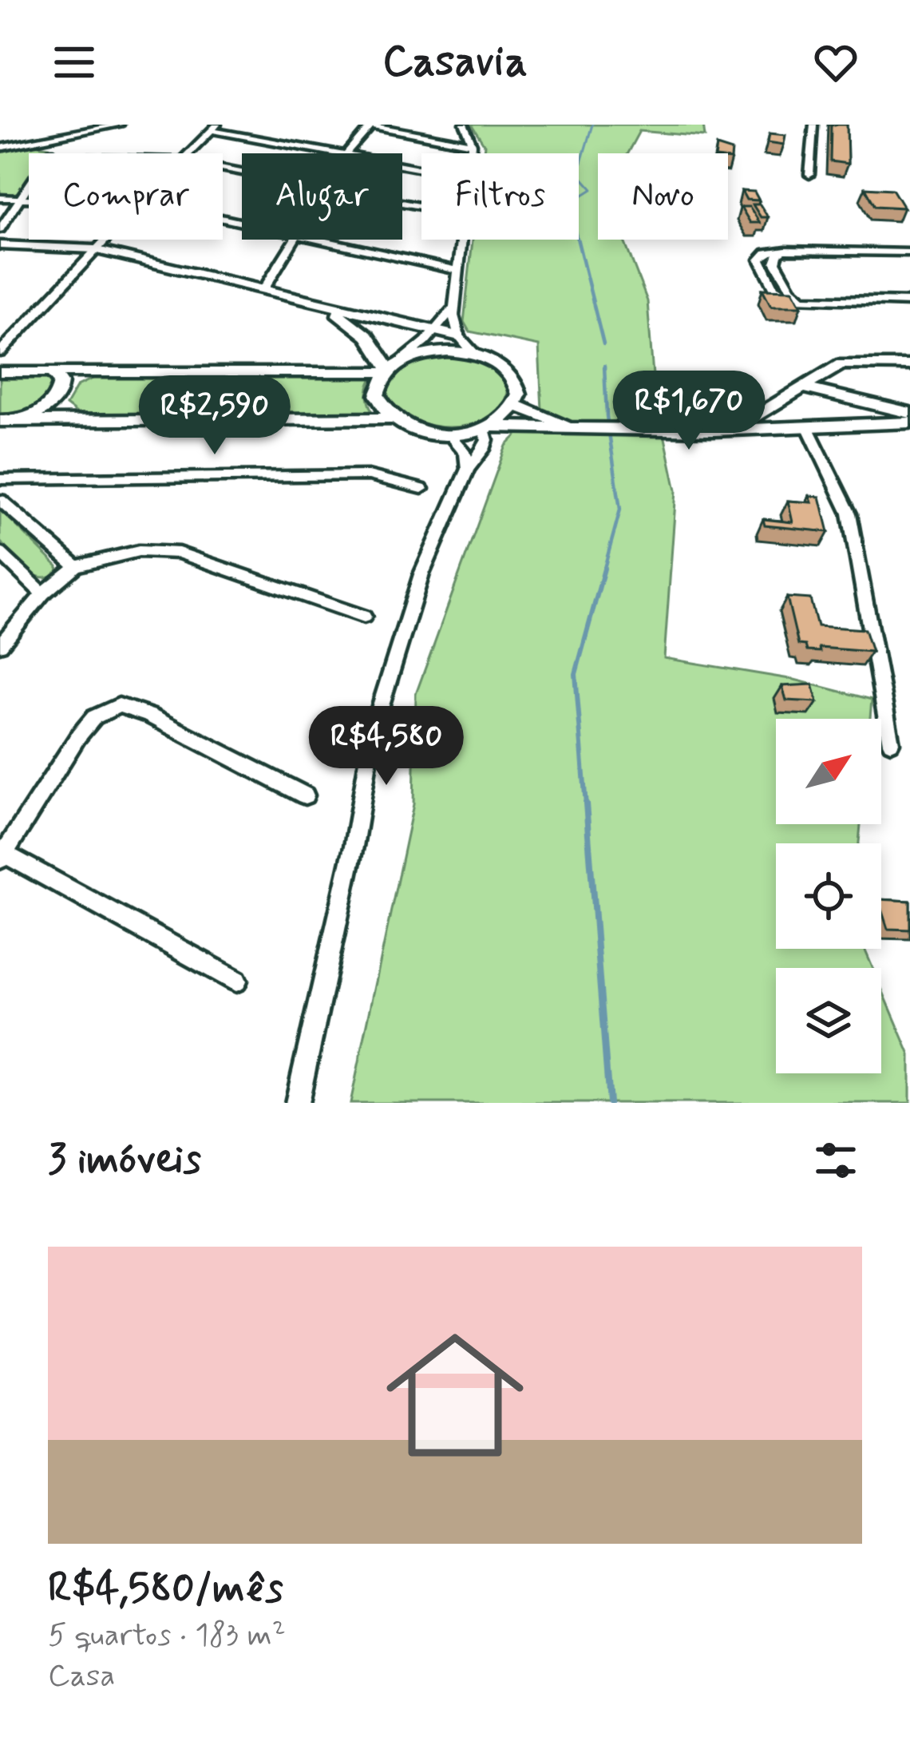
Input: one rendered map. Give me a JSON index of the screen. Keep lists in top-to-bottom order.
{
  "north": "top right",
  "page": {
    "header": "Casavia",
    "chip": [
      "Comprar",
      "Alugar",
      "Filtros",
      "Novo"
    ],
    "price": ["R$1,670", "R$2,590", "R$4,580"],
    "heading": "3 imóveis",
    "list": [
      {
        "name": "R$4,580/mês",
        "note": "5 quartos · 183 m² · Casa"
      }
    ]
  }
}
